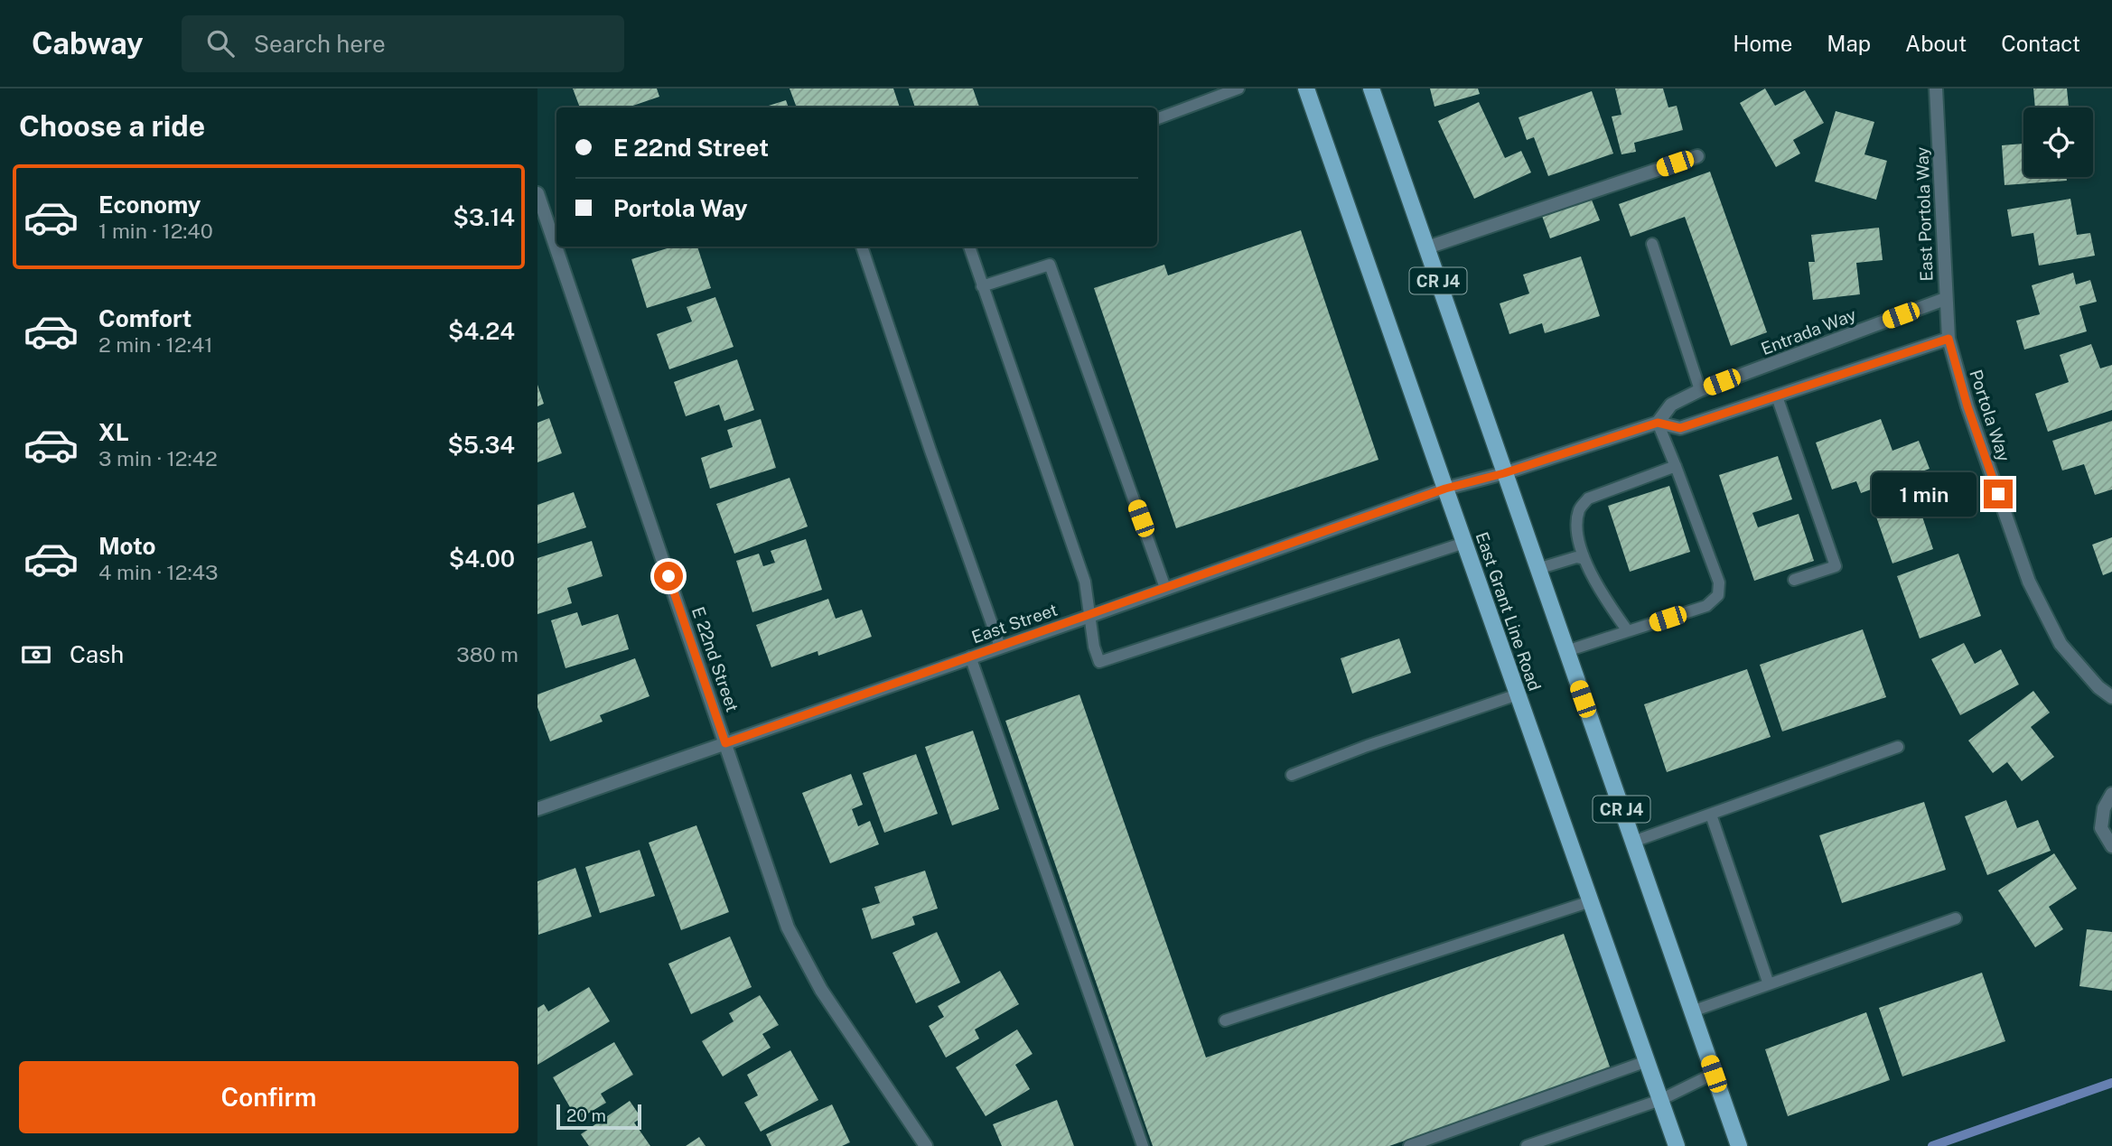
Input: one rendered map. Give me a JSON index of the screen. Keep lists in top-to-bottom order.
{
  "streets": {
    "main road": ["CR J4", "East Grant Line Road"],
    "street": [
      "East Portola Way",
      "Entrada Way",
      "Portola Way",
      "East Street",
      "E 22nd Street"
    ]
  },
  "crossings": [
    ["East Portola Way", "Entrada Way"],
    ["East Portola Way", "Portola Way"],
    ["CR J4", "Entrada Way"],
    ["CR J4", "East Street"],
    ["Entrada Way", "Portola Way"],
    ["Entrada Way", "East Street"],
    ["East Grant Line Road", "East Street"],
    ["East Street", "E 22nd Street"]
  ],
  "scale_bar": "20 m",
  "page": {
    "header": "Cabway",
    "search": "Search here",
    "nav": [
      "Home",
      "Map",
      "About",
      "Contact"
    ],
    "heading": "Choose a ride",
    "banner": ["E 22nd Street", "Portola Way"],
    "list": [
      {
        "name": "Economy",
        "note": "1 min · 12:40",
        "value": "$3.14"
      },
      {
        "name": "Comfort",
        "note": "2 min · 12:41",
        "value": "$4.24"
      },
      {
        "name": "XL",
        "note": "3 min · 12:42",
        "value": "$5.34"
      },
      {
        "name": "Moto",
        "note": "4 min · 12:43",
        "value": "$4.00"
      }
    ],
    "bubble": "1 min",
    "pay": ["Cash", "380 m"],
    "buttons": "Confirm",
    "scale": "20 m"
  }
}
